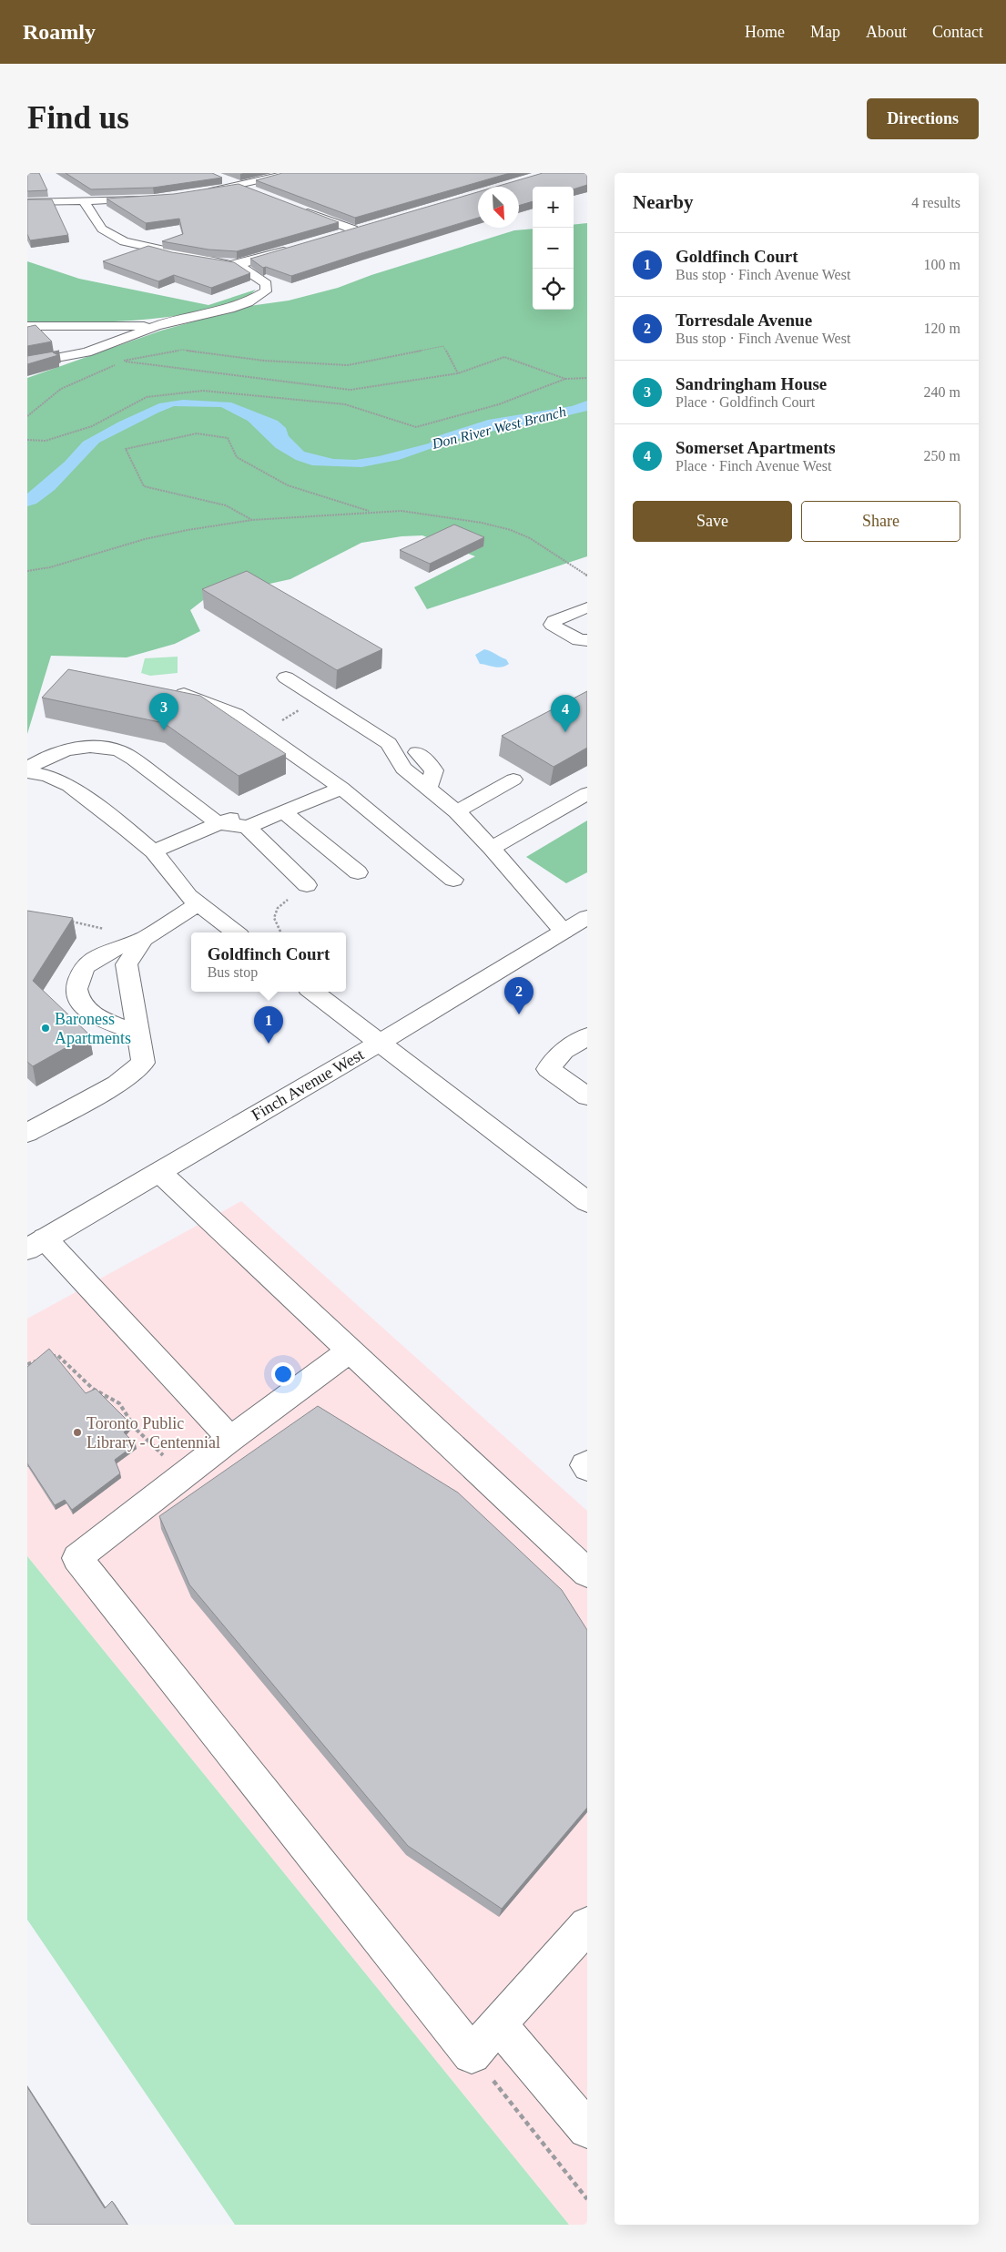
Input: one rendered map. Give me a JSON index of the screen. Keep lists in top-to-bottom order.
{
  "streets": {
    "street": ["Finch Avenue West"]
  },
  "water": ["Don River West Branch"],
  "places": ["Baroness Apartments", "Toronto Public Library - Centennial"],
  "north": "bottom right",
  "page": {
    "header": "Roamly",
    "nav": [
      "Home",
      "Map",
      "About",
      "Contact"
    ],
    "buttons": [
      "Directions",
      ["Save", "Share"]
    ],
    "title": "Find us",
    "heading": ["Nearby", "4 results"],
    "map_buttons": ["+", "−"],
    "list": [
      {
        "mark": "1",
        "name": "Goldfinch Court",
        "note": "Bus stop · Finch Avenue West",
        "value": "100 m"
      },
      {
        "mark": "2",
        "name": "Torresdale Avenue",
        "note": "Bus stop · Finch Avenue West",
        "value": "120 m"
      },
      {
        "mark": "3",
        "name": "Sandringham House",
        "note": "Place · Goldfinch Court",
        "value": "240 m"
      },
      {
        "mark": "4",
        "name": "Somerset Apartments",
        "note": "Place · Finch Avenue West",
        "value": "250 m"
      }
    ],
    "pins": [
      "3",
      "4",
      "2",
      "1"
    ],
    "popup": ["Goldfinch Court", "Bus stop"]
  }
}
